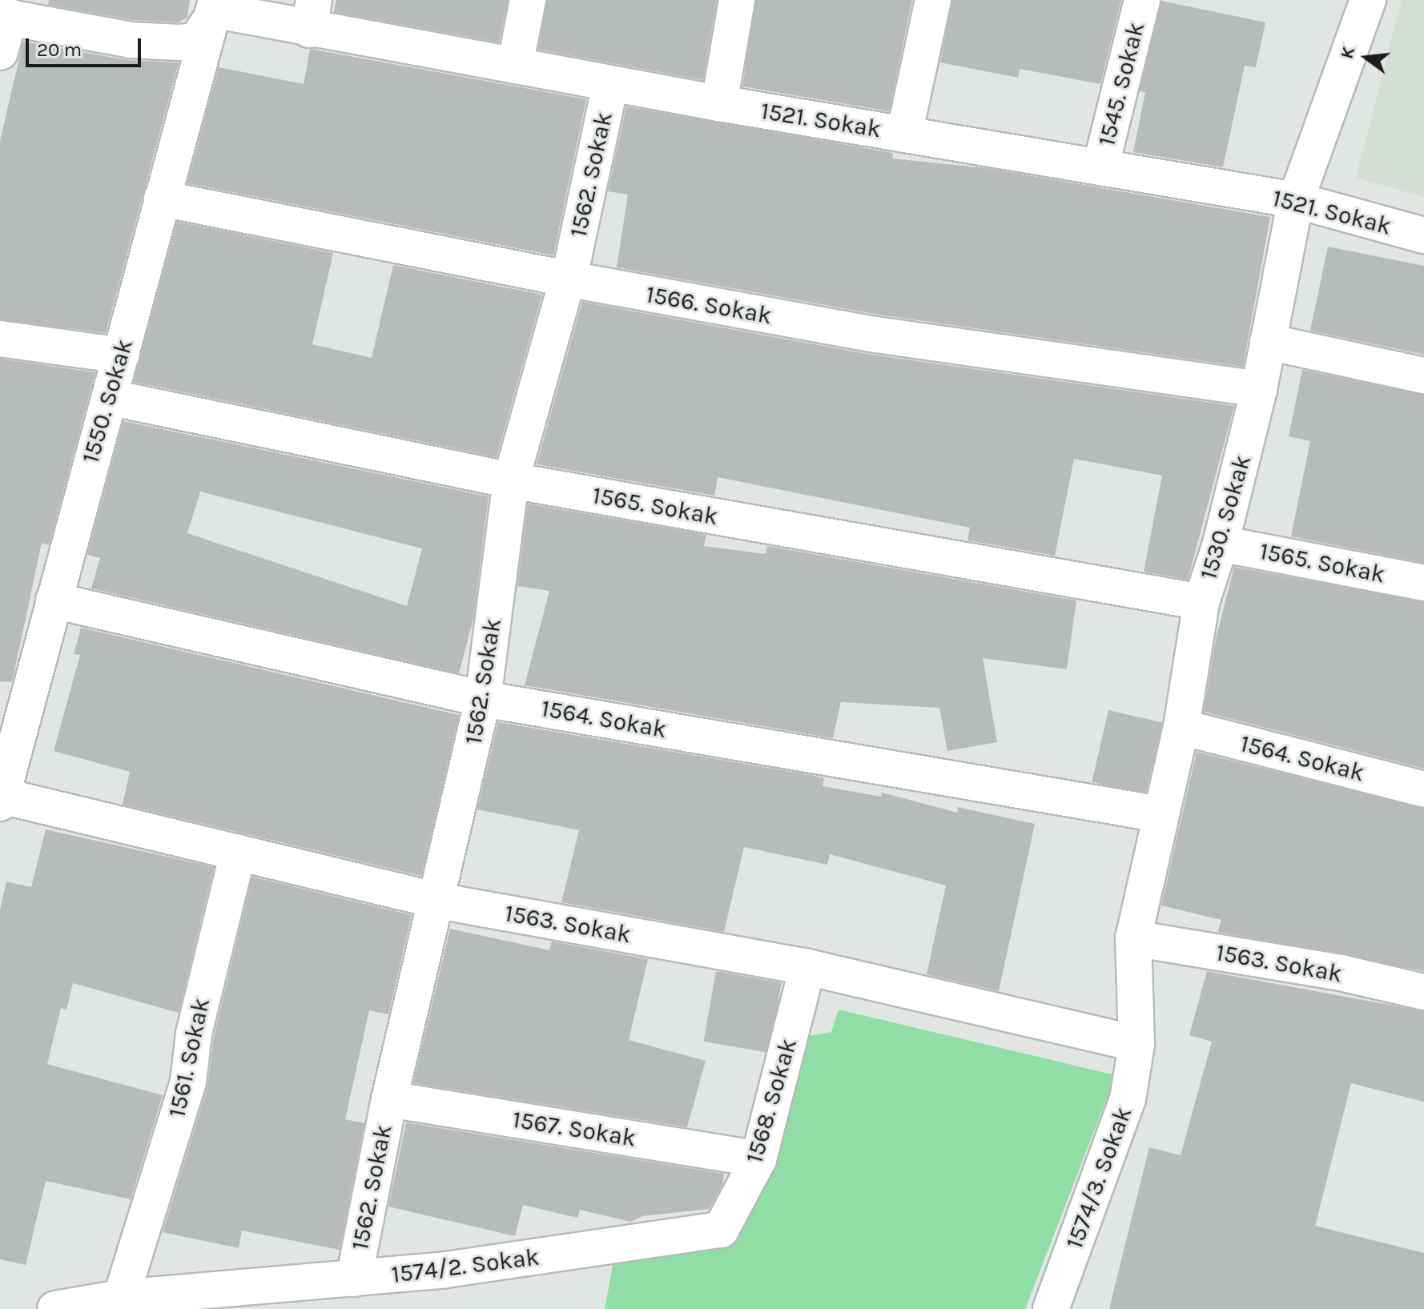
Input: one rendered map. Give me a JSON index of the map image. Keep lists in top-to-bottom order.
{
  "streets": {
    "street": [
      "1545. Sokak",
      "1521. Sokak",
      "1562. Sokak",
      "1566. Sokak",
      "1550. Sokak",
      "1565. Sokak",
      "1530. Sokak",
      "1564. Sokak",
      "1563. Sokak",
      "1561. Sokak",
      "1568. Sokak",
      "1567. Sokak",
      "1574/3. Sokak",
      "1574/2. Sokak"
    ]
  },
  "crossings": [
    ["1545. Sokak", "1521. Sokak"],
    ["1521. Sokak", "1562. Sokak"],
    ["1521. Sokak", "1550. Sokak"],
    ["1521. Sokak", "1530. Sokak"],
    ["1562. Sokak", "1566. Sokak"],
    ["1562. Sokak", "1565. Sokak"],
    ["1562. Sokak", "1564. Sokak"],
    ["1562. Sokak", "1563. Sokak"],
    ["1562. Sokak", "1567. Sokak"],
    ["1562. Sokak", "1574/2. Sokak"],
    ["1566. Sokak", "1550. Sokak"],
    ["1566. Sokak", "1530. Sokak"],
    ["1550. Sokak", "1565. Sokak"],
    ["1550. Sokak", "1564. Sokak"],
    ["1550. Sokak", "1563. Sokak"],
    ["1565. Sokak", "1530. Sokak"],
    ["1530. Sokak", "1564. Sokak"],
    ["1530. Sokak", "1563. Sokak"],
    ["1530. Sokak", "1574/3. Sokak"],
    ["1563. Sokak", "1561. Sokak"],
    ["1563. Sokak", "1568. Sokak"],
    ["1563. Sokak", "1574/3. Sokak"],
    ["1561. Sokak", "1574/2. Sokak"],
    ["1568. Sokak", "1567. Sokak"],
    ["1568. Sokak", "1574/2. Sokak"]
  ],
  "scale_bar": "20 m",
  "north": "left"
}
